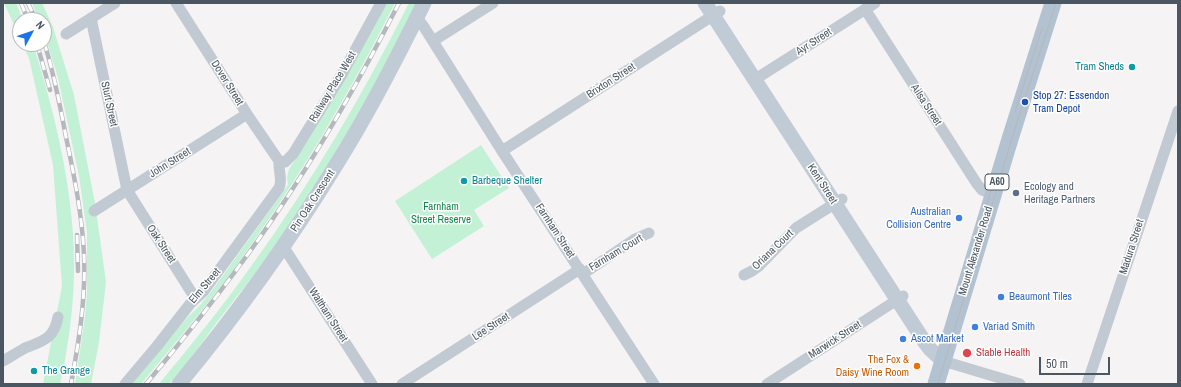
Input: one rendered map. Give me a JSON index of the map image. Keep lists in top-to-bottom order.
{
  "streets": {
    "main road": ["A60", "Mount Alexander Road"],
    "street": [
      "Ayr Street",
      "Brixton Street",
      "Dover Street",
      "Railway Place West",
      "Sturt Street",
      "Ailsa Street",
      "John Street",
      "Kent Street",
      "Pin Oak Crescent",
      "Farnham Street",
      "Oak Street",
      "Madura Street",
      "Oriana Court",
      "Farnham Court",
      "Elm Street",
      "Waltham Street",
      "Lee Street",
      "Marwick Street"
    ]
  },
  "crossings": [
    ["Ayr Street", "Ailsa Street"],
    ["Ayr Street", "Kent Street"],
    ["Brixton Street", "Kent Street"],
    ["Brixton Street", "Farnham Street"],
    ["Dover Street", "Railway Place West"],
    ["Dover Street", "John Street"],
    ["Dover Street", "Elm Street"],
    ["Railway Place West", "Elm Street"],
    ["Sturt Street", "John Street"],
    ["Sturt Street", "Oak Street"],
    ["Ailsa Street", "Mount Alexander Road"],
    ["John Street", "Oak Street"],
    ["Kent Street", "Oriana Court"],
    ["Kent Street", "Mount Alexander Road"],
    ["Kent Street", "Marwick Street"],
    ["Pin Oak Crescent", "Farnham Street"],
    ["Pin Oak Crescent", "Waltham Street"],
    ["Farnham Street", "Farnham Court"],
    ["Farnham Street", "Lee Street"],
    ["Oak Street", "Elm Street"],
    ["Farnham Court", "Lee Street"]
  ],
  "parks": ["Farnham Street Reserve"],
  "places": [
    "Tram Sheds",
    "Stop 27: Essendon Tram Depot",
    "Barbeque Shelter",
    "Ecology and Heritage Partners",
    "Australian Collision Centre",
    "Beaumont Tiles",
    "Variad Smith",
    "Ascot Market",
    "Stable Health",
    "The Fox & Daisy Wine Room",
    "The Grange"
  ],
  "scale_bar": "50 m",
  "north": "top right"
}
